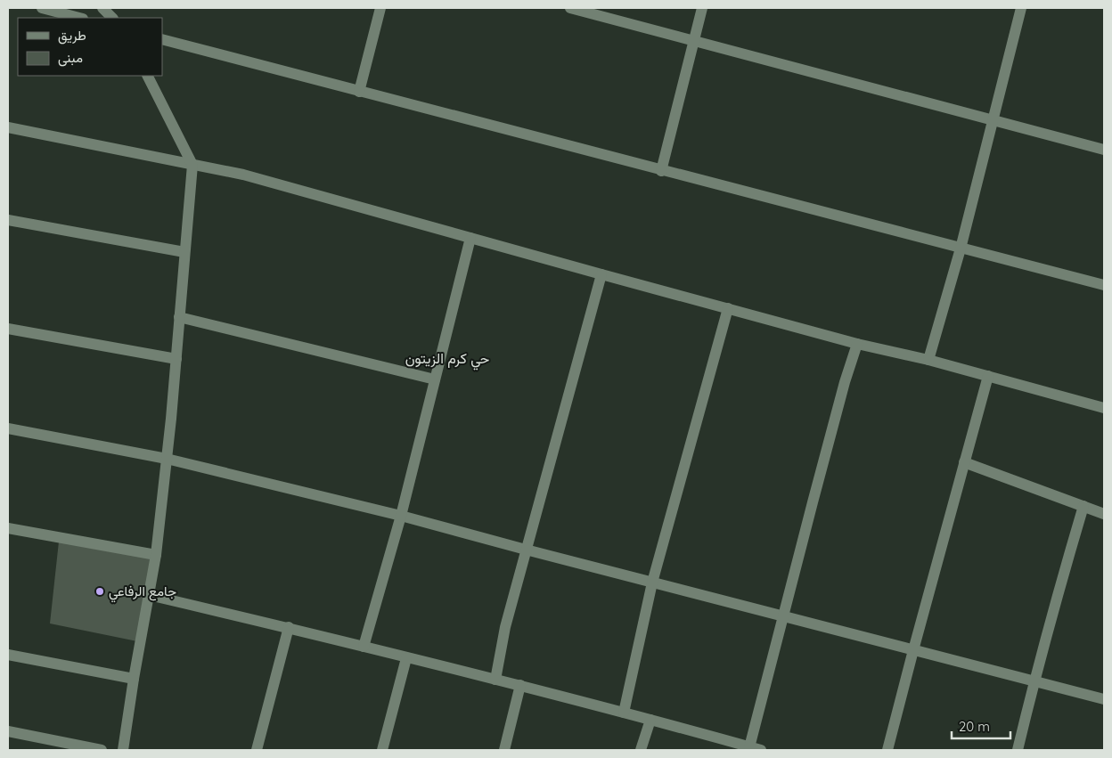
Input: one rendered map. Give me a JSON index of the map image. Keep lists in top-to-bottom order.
{
  "districts": ["حي كرم الزيتون"],
  "places": ["جامع الرفاعي"],
  "legend": ["طريق", "مبنى"],
  "scale_bar": "20 m"
}
